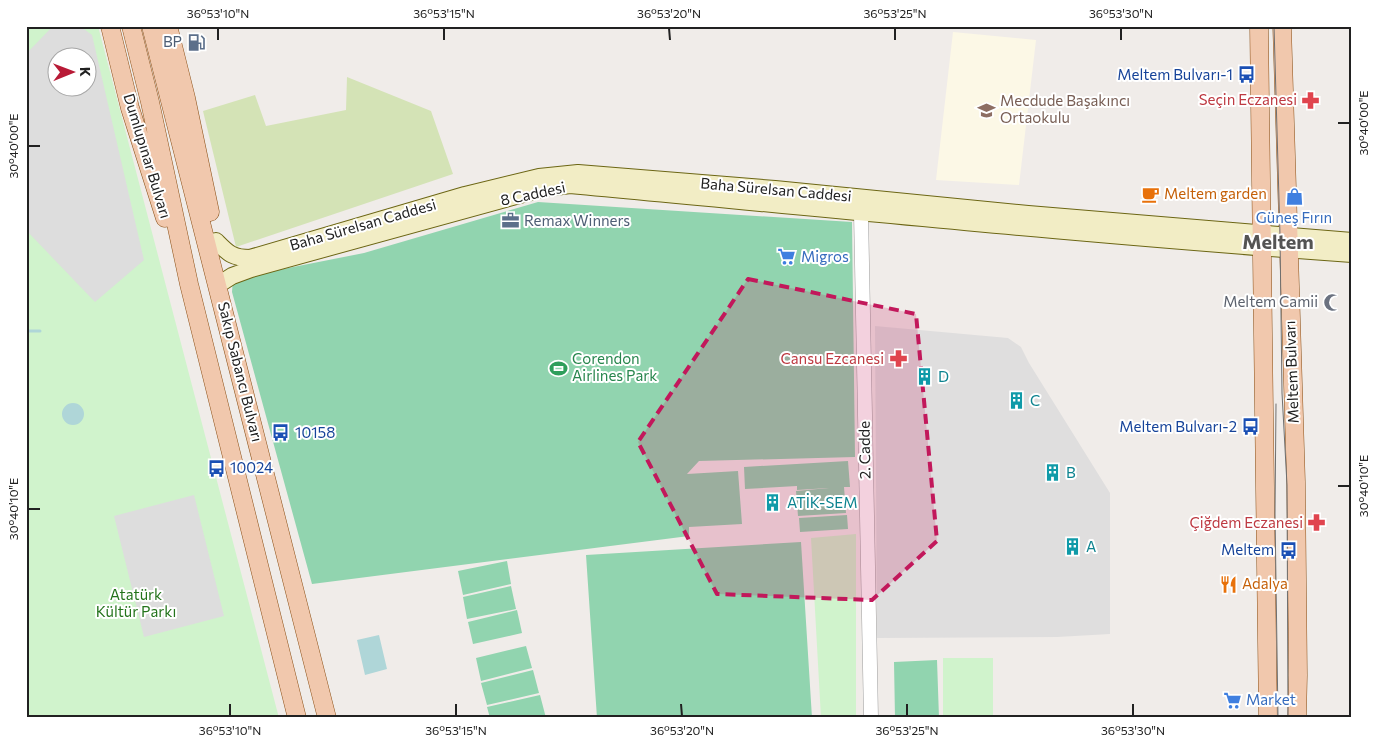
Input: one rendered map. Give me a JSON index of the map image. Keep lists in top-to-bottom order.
{
  "streets": {
    "main road": [
      "Dumlupınar Bulvarı",
      "Baha Sürelsan Caddesi",
      "8 Caddesi",
      "Sakıp Sabancı Bulvarı",
      "Meltem Bulvarı"
    ],
    "street": ["2. Cadde"]
  },
  "crossings": [
    ["Dumlupınar Bulvarı", "Sakıp Sabancı Bulvarı"],
    ["Baha Sürelsan Caddesi", "8 Caddesi"],
    ["Baha Sürelsan Caddesi", "Meltem Bulvarı"],
    ["Baha Sürelsan Caddesi", "2. Cadde"],
    ["8 Caddesi", "Sakıp Sabancı Bulvarı"],
    ["8 Caddesi", "2. Cadde"]
  ],
  "districts": ["Meltem"],
  "parks": ["Atatürk Kültür Parkı"],
  "places": {
    "fuel station": ["BP"],
    "bus stop": [
      "Meltem Bulvarı-1",
      "Meltem Bulvarı-2",
      "10158",
      "10024",
      "Meltem"
    ],
    "pharmacy": ["Seçin Eczanesi", "Cansu Ezcanesi", "Çiğdem Eczanesi"],
    "school or university": ["Mecdude Başakıncı Ortaokulu"],
    "cafe": ["Meltem garden"],
    "shop": ["Güneş Fırın"],
    "office": ["Remax Winners"],
    "supermarket": ["Migros", "Market"],
    "mosque": ["Meltem Camii"],
    "sports": ["Corendon Airlines Park"],
    "building": [
      "D",
      "C",
      "B",
      "ATİK-SEM",
      "A"
    ],
    "restaurant": ["Adalya"]
  },
  "north": "right",
  "coordinates": [
    "36°53'10\"N",
    "36°53'15\"N",
    "36°53'20\"N",
    "36°53'25\"N",
    "36°53'30\"N",
    "30°40'00\"E",
    "30°40'10\"E"
  ]
}
